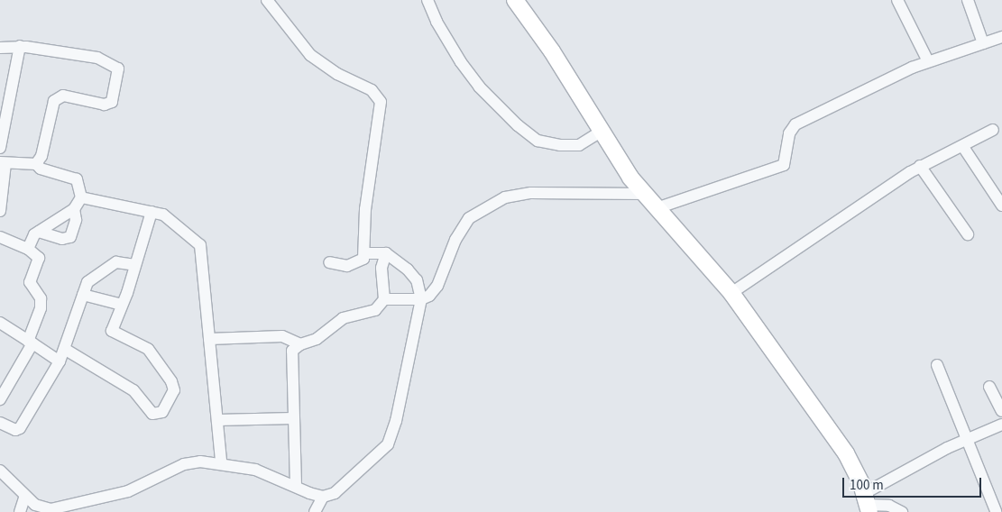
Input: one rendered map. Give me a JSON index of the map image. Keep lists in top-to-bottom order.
{
  "scale_bar": "100 m"
}
